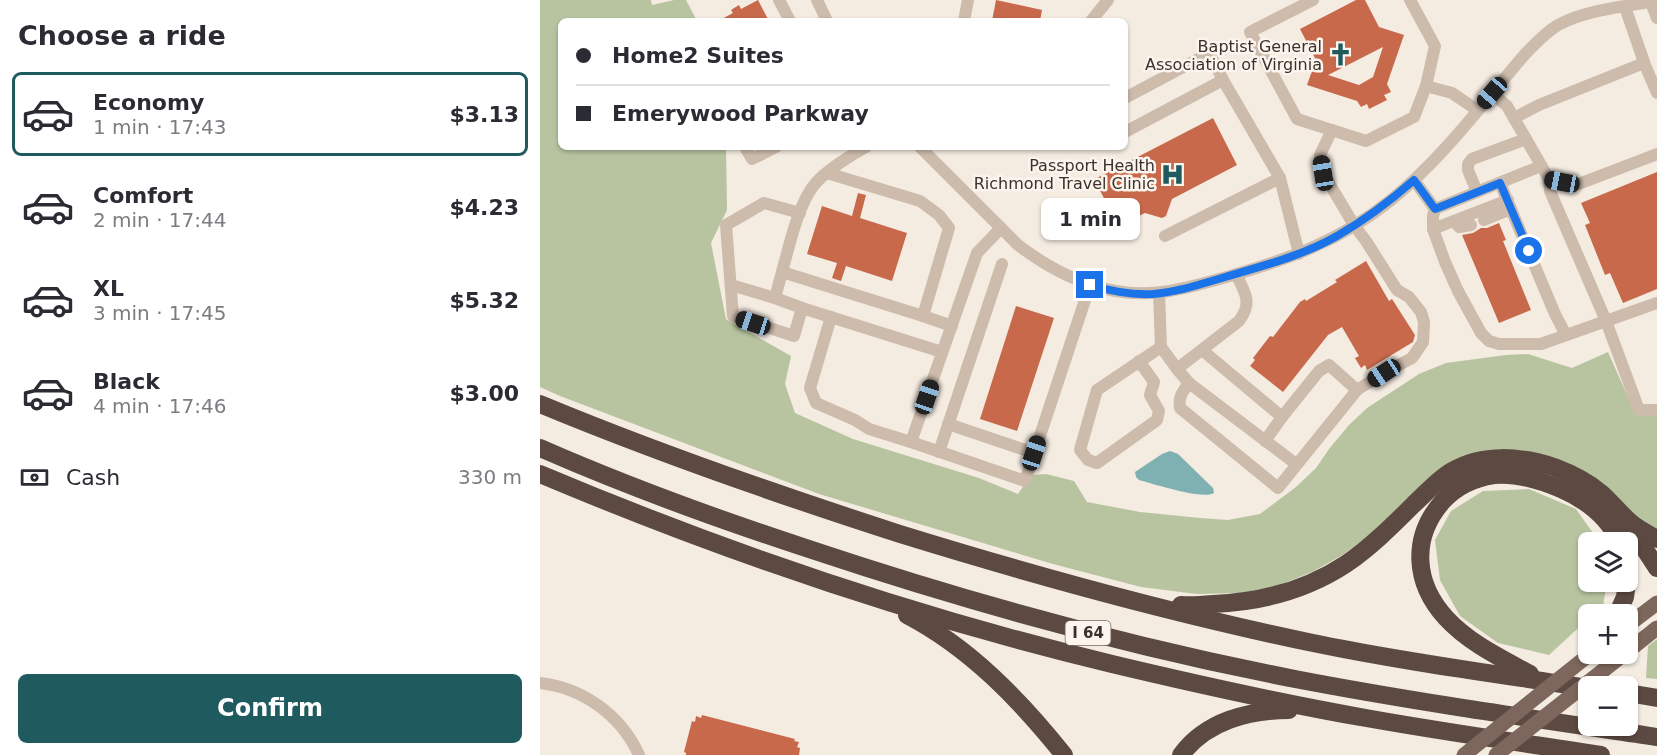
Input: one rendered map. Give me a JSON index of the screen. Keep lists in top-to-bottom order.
{
  "streets": {
    "highway": ["I 64"]
  },
  "places": {
    "church": ["Baptist General Association of Virginia"],
    "hospital": ["Passport Health Richmond Travel Clinic"]
  },
  "page": {
    "heading": "Choose a ride",
    "banner": ["Home2 Suites", "Emerywood Parkway"],
    "list": [
      {
        "name": "Economy",
        "note": "1 min · 17:43",
        "value": "$3.13"
      },
      {
        "name": "Comfort",
        "note": "2 min · 17:44",
        "value": "$4.23"
      },
      {
        "name": "XL",
        "note": "3 min · 17:45",
        "value": "$5.32"
      },
      {
        "name": "Black",
        "note": "4 min · 17:46",
        "value": "$3.00"
      }
    ],
    "bubble": "1 min",
    "pay": ["Cash", "330 m"],
    "map_buttons": ["+", "−"],
    "buttons": "Confirm"
  }
}
